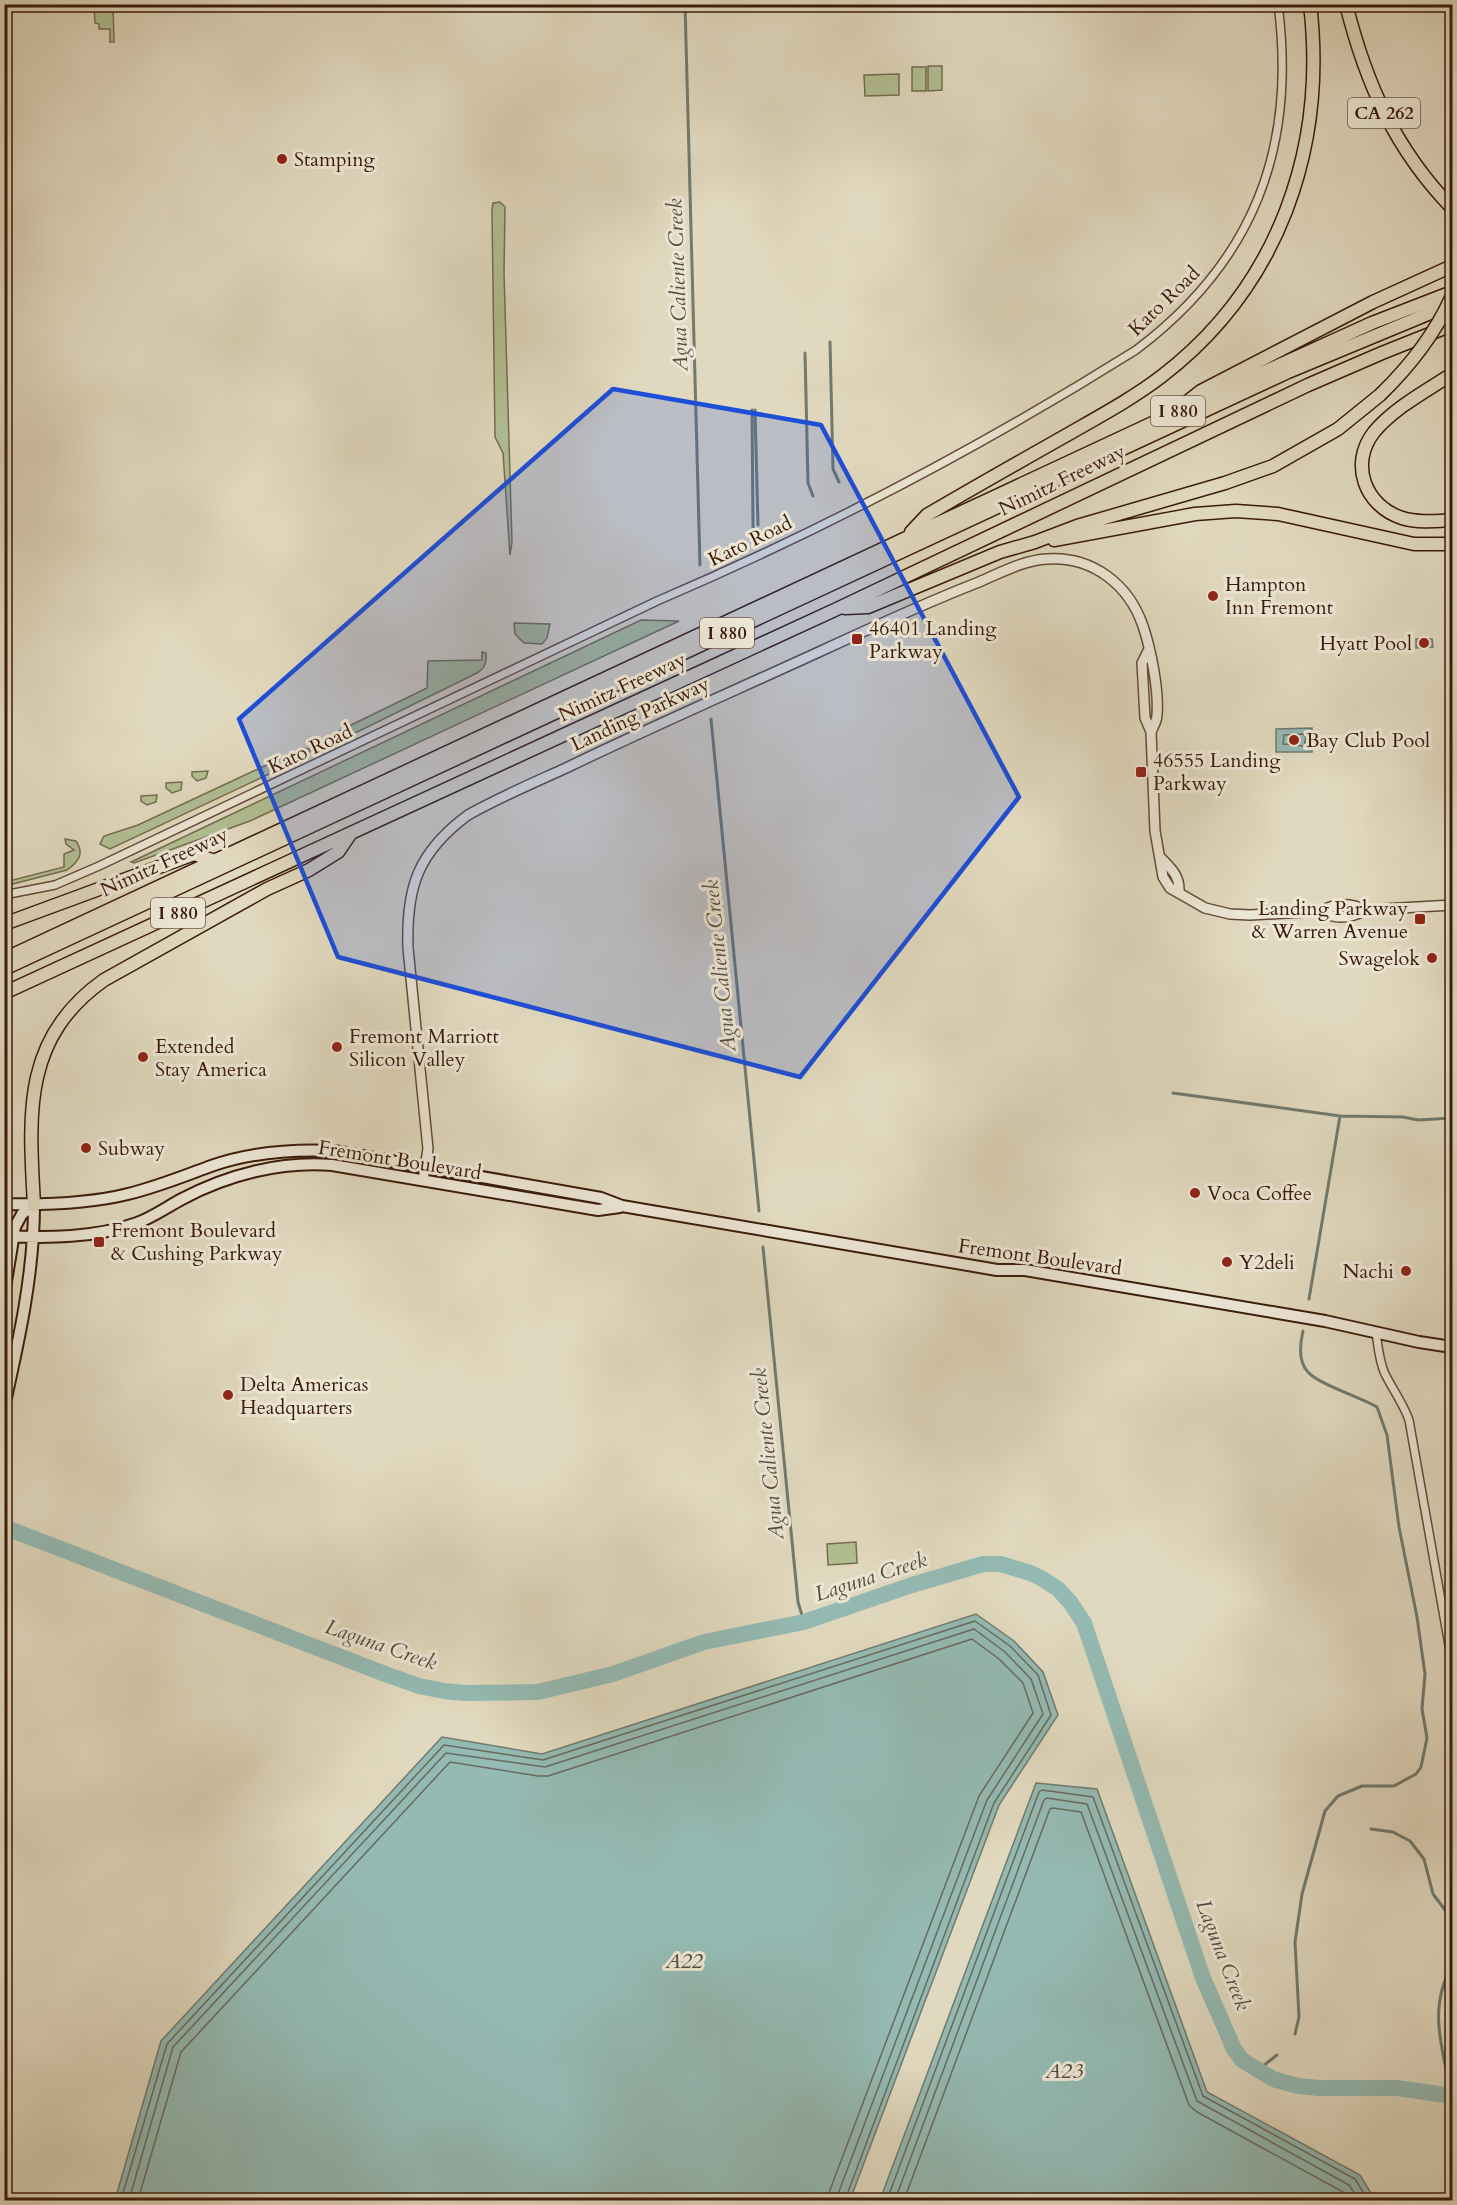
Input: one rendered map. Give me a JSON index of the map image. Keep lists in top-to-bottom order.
{
  "streets": {
    "highway": ["CA 262", "I 880", "Nimitz Freeway"],
    "main road": ["Fremont Boulevard"],
    "street": ["Kato Road", "Landing Parkway"]
  },
  "crossings": [
    ["Landing Parkway", "Fremont Boulevard"]
  ],
  "water": [
    "Agua Caliente Creek",
    "Laguna Creek",
    "A22",
    "A23"
  ],
  "places": {
    "other": [
      "Stamping",
      "Hampton Inn Fremont",
      "Hyatt Pool",
      "Bay Club Pool",
      "Swagelok",
      "Fremont Marriott Silicon Valley",
      "Extended Stay America",
      "Subway",
      "Voca Coffee",
      "Y2deli",
      "Nachi",
      "Delta Americas Headquarters"
    ],
    "transit": [
      "46401 Landing Parkway",
      "46555 Landing Parkway",
      "Landing Parkway & Warren Avenue",
      "Fremont Boulevard & Cushing Parkway"
    ]
  }
}
